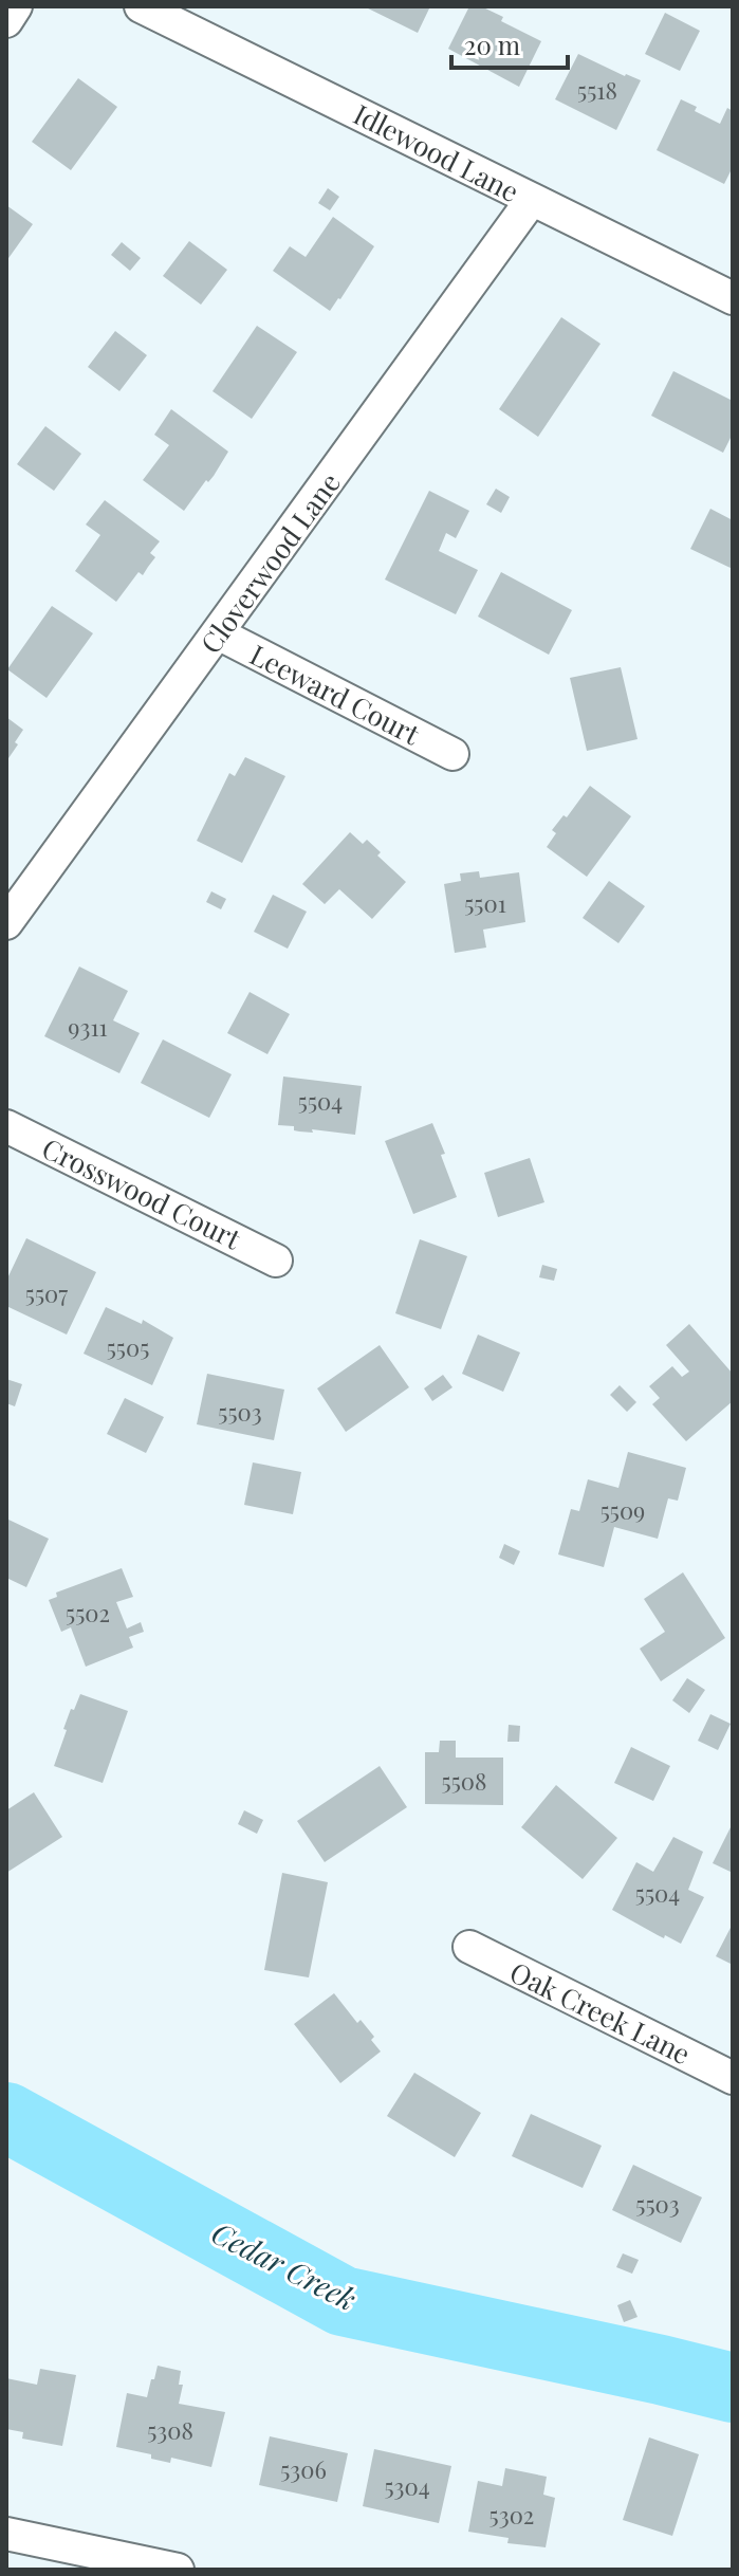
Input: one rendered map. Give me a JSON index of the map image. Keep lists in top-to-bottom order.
{
  "streets": {
    "street": [
      "Idlewood Lane",
      "Cloverwood Lane",
      "Leeward Court",
      "Crosswood Court",
      "Oak Creek Lane"
    ]
  },
  "crossings": [
    ["Idlewood Lane", "Cloverwood Lane"],
    ["Cloverwood Lane", "Leeward Court"]
  ],
  "water": ["Cedar Creek"],
  "house_numbers": [
    "5518",
    "5501",
    "9311",
    "5504",
    "5507",
    "5505",
    "5503",
    "5509",
    "5502",
    "5508",
    "5504",
    "5503",
    "5308",
    "5306",
    "5304",
    "5302"
  ],
  "scale_bar": "20 m"
}
